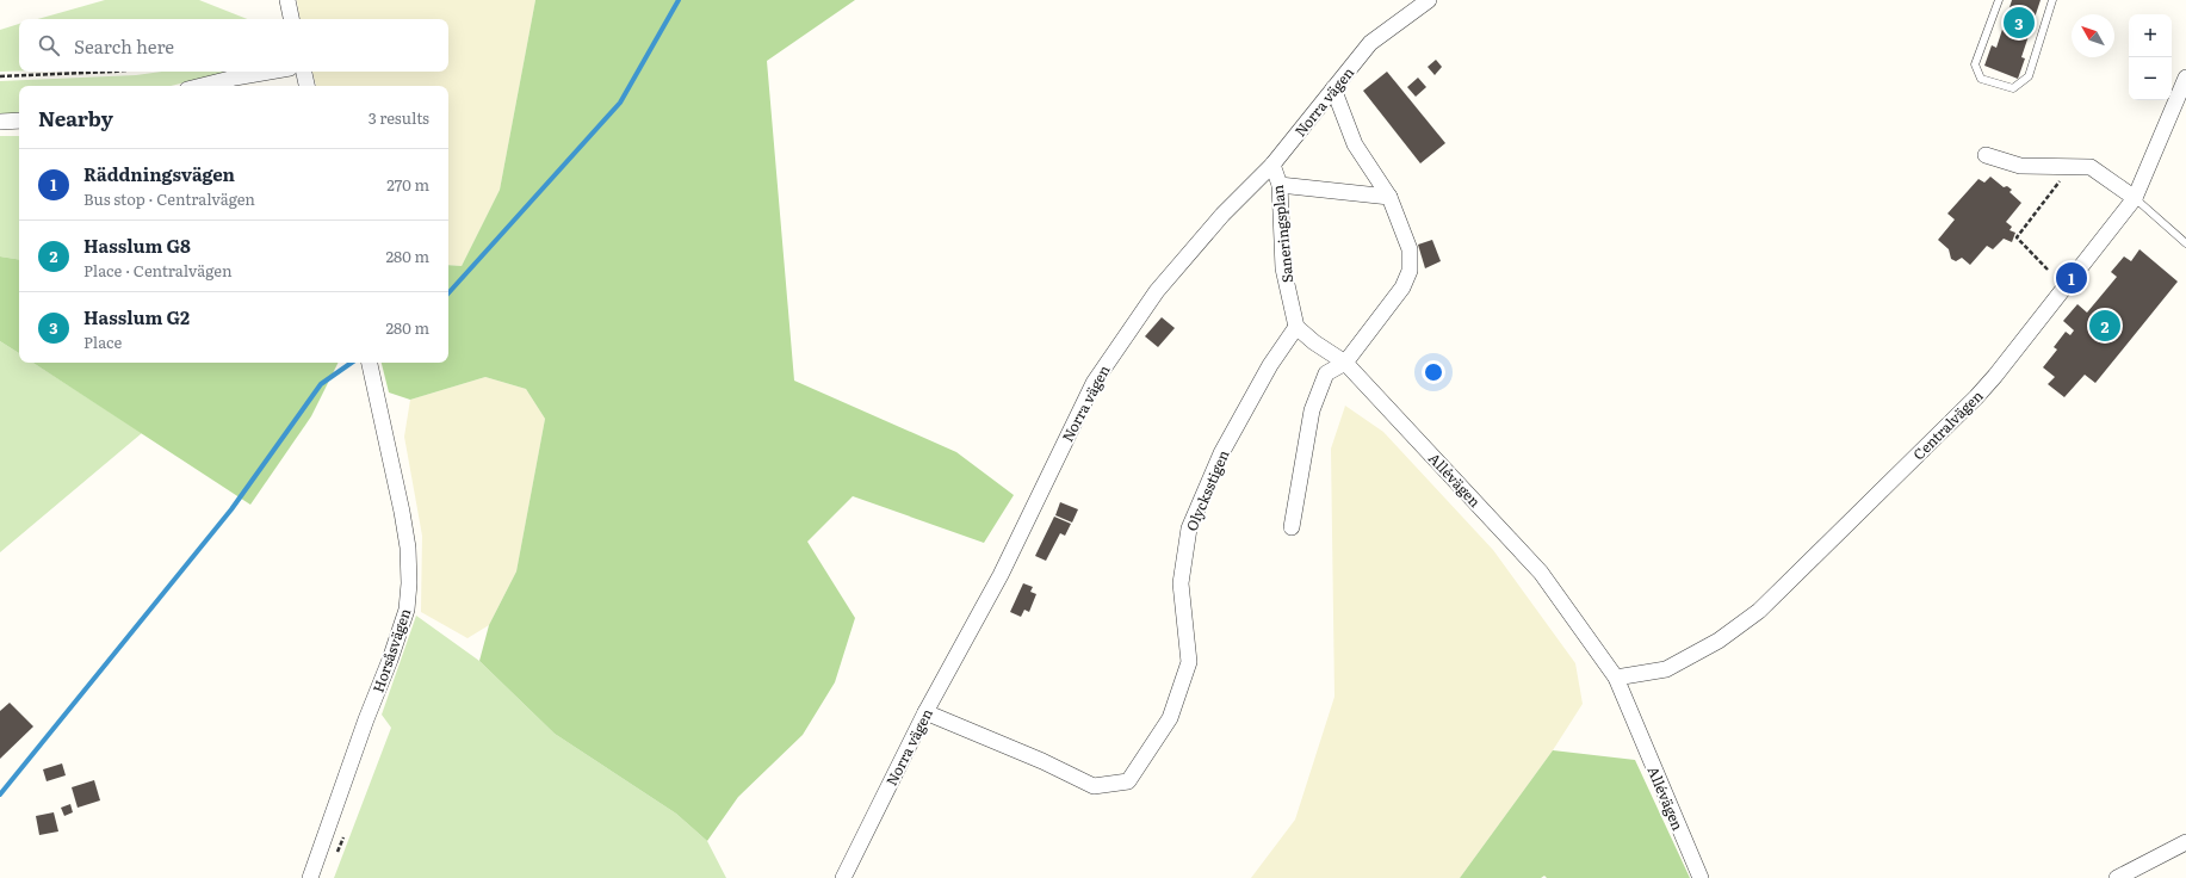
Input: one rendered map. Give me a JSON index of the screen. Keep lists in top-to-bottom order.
{
  "streets": {
    "street": [
      "Norra vägen",
      "Saneringsplan",
      "Centralvägen",
      "Allévägen",
      "Olycksstigen",
      "Horsåsvägen"
    ]
  },
  "crossings": [
    ["Norra vägen", "Saneringsplan"],
    ["Norra vägen", "Olycksstigen"],
    ["Saneringsplan", "Olycksstigen"],
    ["Centralvägen", "Allévägen"]
  ],
  "north": "top left",
  "page": {
    "pins": ["3", "1", "2"],
    "map_buttons": ["+", "−"],
    "search": "Search here",
    "heading": ["Nearby", "3 results"],
    "list": [
      {
        "mark": "1",
        "name": "Räddningsvägen",
        "note": "Bus stop · Centralvägen",
        "value": "270 m"
      },
      {
        "mark": "2",
        "name": "Hasslum G8",
        "note": "Place · Centralvägen",
        "value": "280 m"
      },
      {
        "mark": "3",
        "name": "Hasslum G2",
        "note": "Place",
        "value": "280 m"
      }
    ]
  }
}
